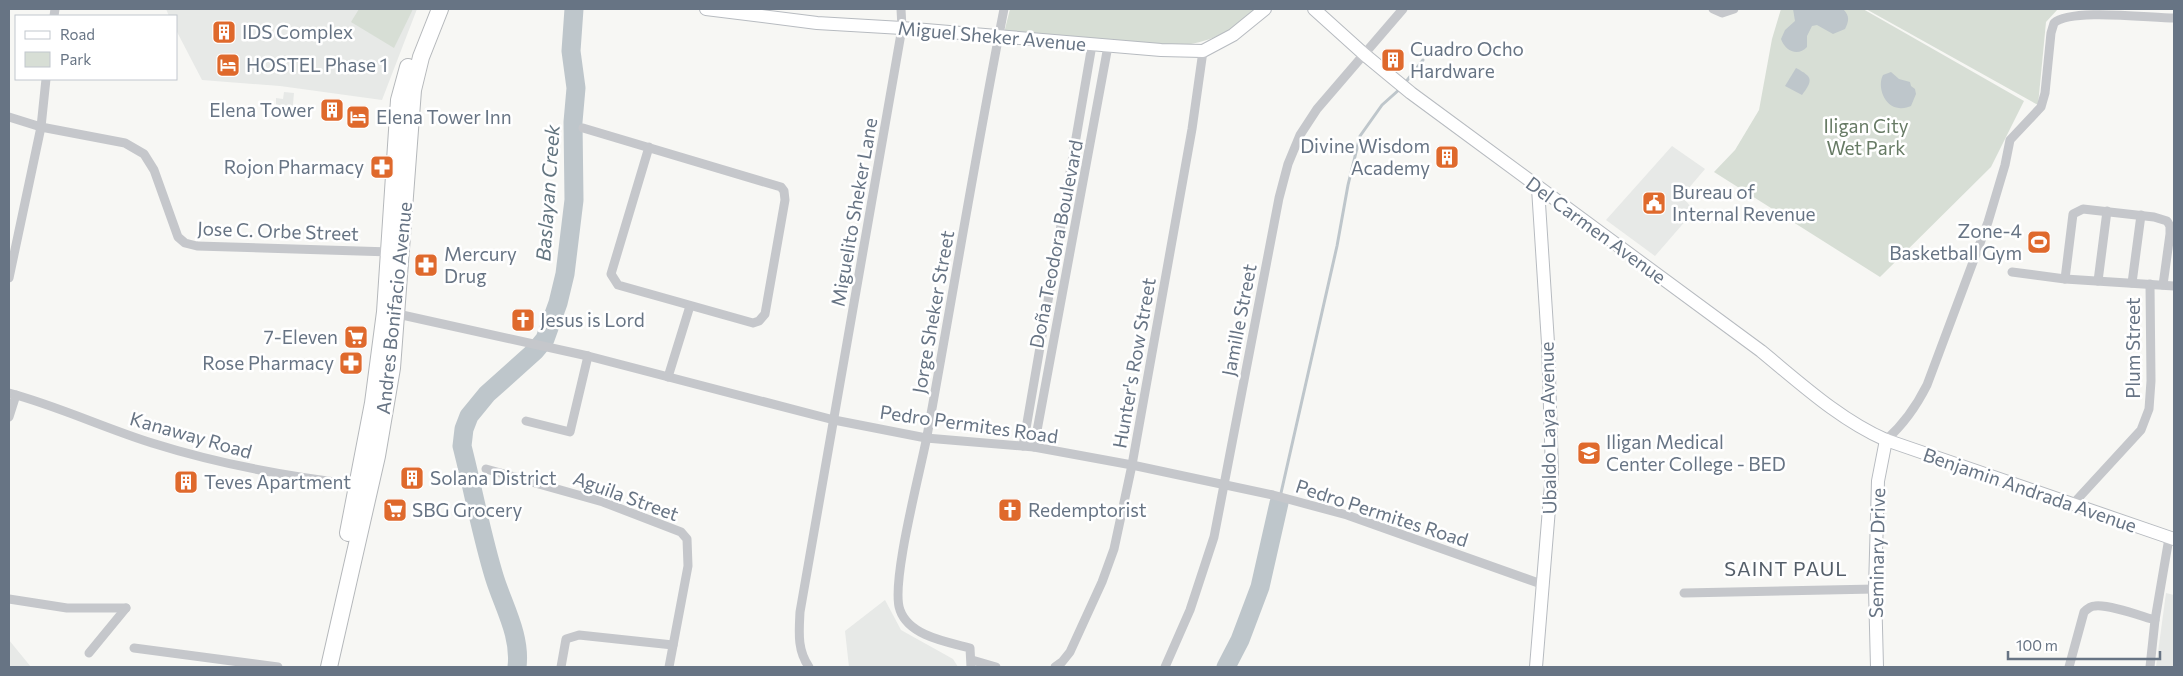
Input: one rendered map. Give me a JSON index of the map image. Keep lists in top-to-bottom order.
{
  "streets": {
    "highway": ["Andres Bonifacio Avenue"],
    "street": [
      "Miguel Sheker Avenue",
      "Miguelito Sheker Lane",
      "Del Carmen Avenue",
      "Jose C. Orbe Street",
      "Doña Teodora Boulevard",
      "Jorge Sheker Street",
      "Jamille Street",
      "Plum Street",
      "Hunter's Row Street",
      "Pedro Permites Road",
      "Ubaldo Laya Avenue",
      "Kanaway Road",
      "Benjamin Andrada Avenue",
      "Aguila Street",
      "Seminary Drive"
    ]
  },
  "crossings": [
    ["Miguel Sheker Avenue", "Miguelito Sheker Lane"],
    ["Miguel Sheker Avenue", "Doña Teodora Boulevard"],
    ["Miguel Sheker Avenue", "Jorge Sheker Street"],
    ["Miguel Sheker Avenue", "Hunter's Row Street"],
    ["Miguelito Sheker Lane", "Pedro Permites Road"],
    ["Del Carmen Avenue", "Jamille Street"],
    ["Del Carmen Avenue", "Ubaldo Laya Avenue"],
    ["Del Carmen Avenue", "Benjamin Andrada Avenue"],
    ["Del Carmen Avenue", "Seminary Drive"],
    ["Jose C. Orbe Street", "Andres Bonifacio Avenue"],
    ["Doña Teodora Boulevard", "Pedro Permites Road"],
    ["Andres Bonifacio Avenue", "Pedro Permites Road"],
    ["Andres Bonifacio Avenue", "Kanaway Road"],
    ["Jorge Sheker Street", "Pedro Permites Road"],
    ["Jamille Street", "Pedro Permites Road"],
    ["Plum Street", "Benjamin Andrada Avenue"],
    ["Hunter's Row Street", "Pedro Permites Road"],
    ["Pedro Permites Road", "Ubaldo Laya Avenue"],
    ["Benjamin Andrada Avenue", "Seminary Drive"]
  ],
  "districts": ["SAINT PAUL"],
  "water": ["Baslayan Creek"],
  "parks": ["Iligan City Wet Park"],
  "places": {
    "building": [
      "IDS Complex",
      "Cuadro Ocho Hardware",
      "Elena Tower",
      "Divine Wisdom Academy",
      "Solana District",
      "Teves Apartment"
    ],
    "hotel": ["HOSTEL Phase 1", "Elena Tower Inn"],
    "pharmacy": ["Rojon Pharmacy", "Mercury Drug", "Rose Pharmacy"],
    "public building": ["Bureau of Internal Revenue"],
    "sports": ["Zone-4 Basketball Gym"],
    "church": ["Jesus is Lord", "Redemptorist"],
    "supermarket": ["7-Eleven", "SBG Grocery"],
    "school or university": ["Iligan Medical Center College - BED"]
  },
  "legend": ["Road", "Park"],
  "scale_bar": "100 m"
}
